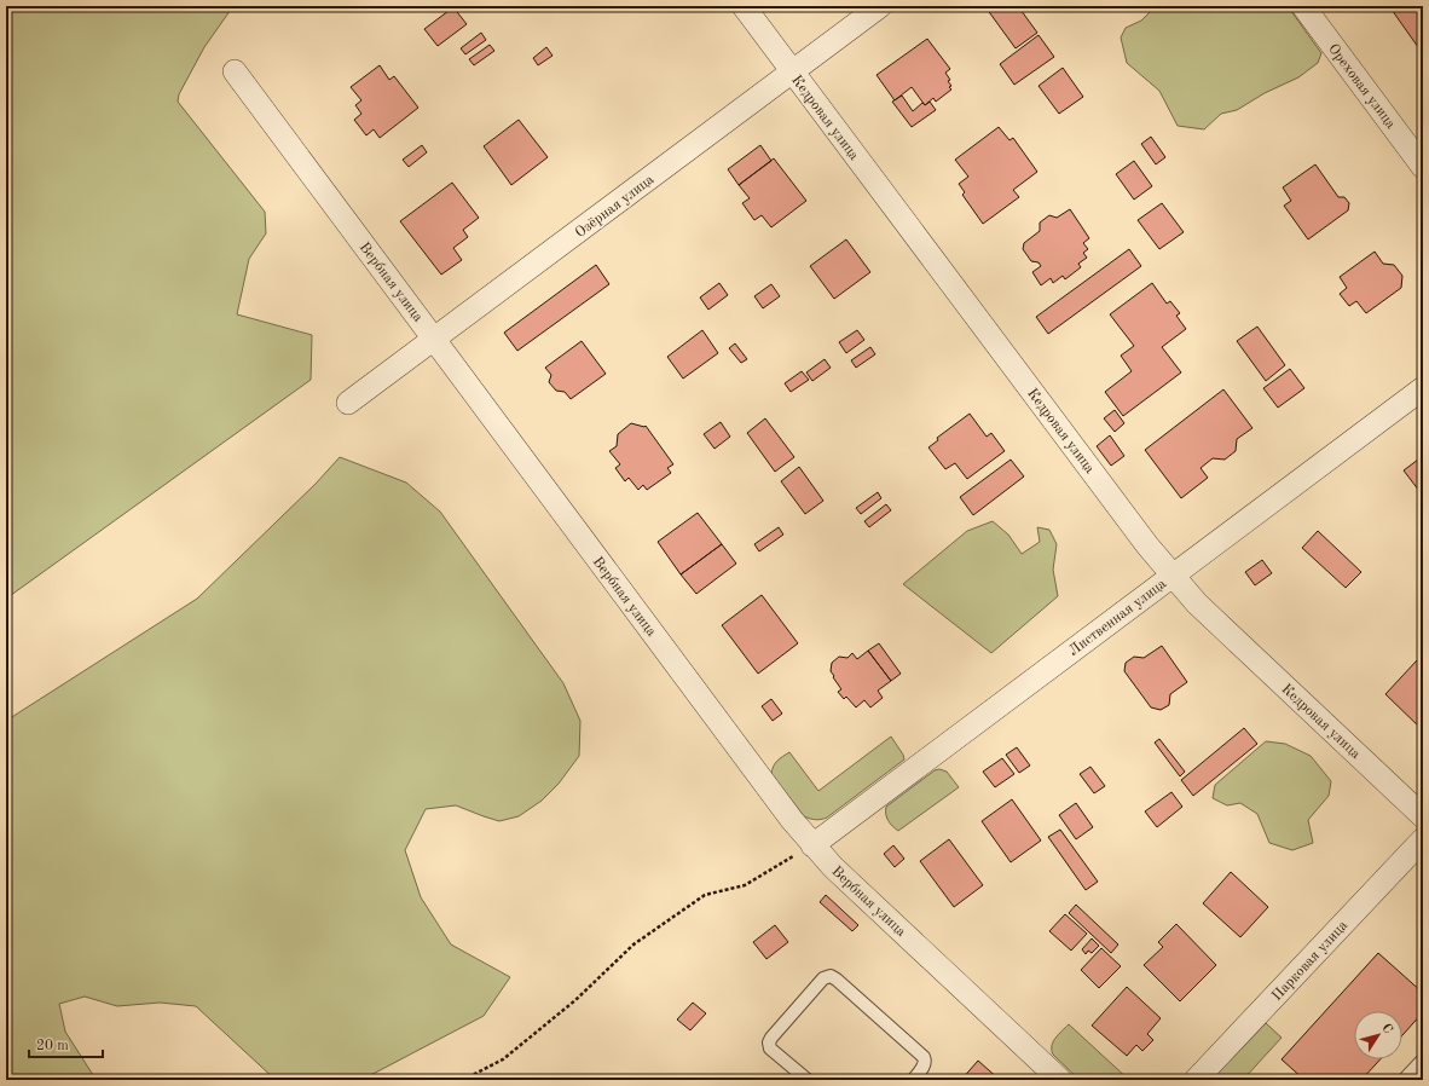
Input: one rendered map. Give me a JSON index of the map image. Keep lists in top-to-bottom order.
{
  "streets": {
    "street": [
      "Ореховая улица",
      "Кедровая улица",
      "Озёрная улица",
      "Вербная улица",
      "Лиственная улица",
      "Парковая улица"
    ]
  },
  "crossings": [
    ["Кедровая улица", "Озёрная улица"],
    ["Кедровая улица", "Лиственная улица"],
    ["Озёрная улица", "Вербная улица"],
    ["Вербная улица", "Лиственная улица"]
  ],
  "scale_bar": "20 m",
  "north": "top right"
}
